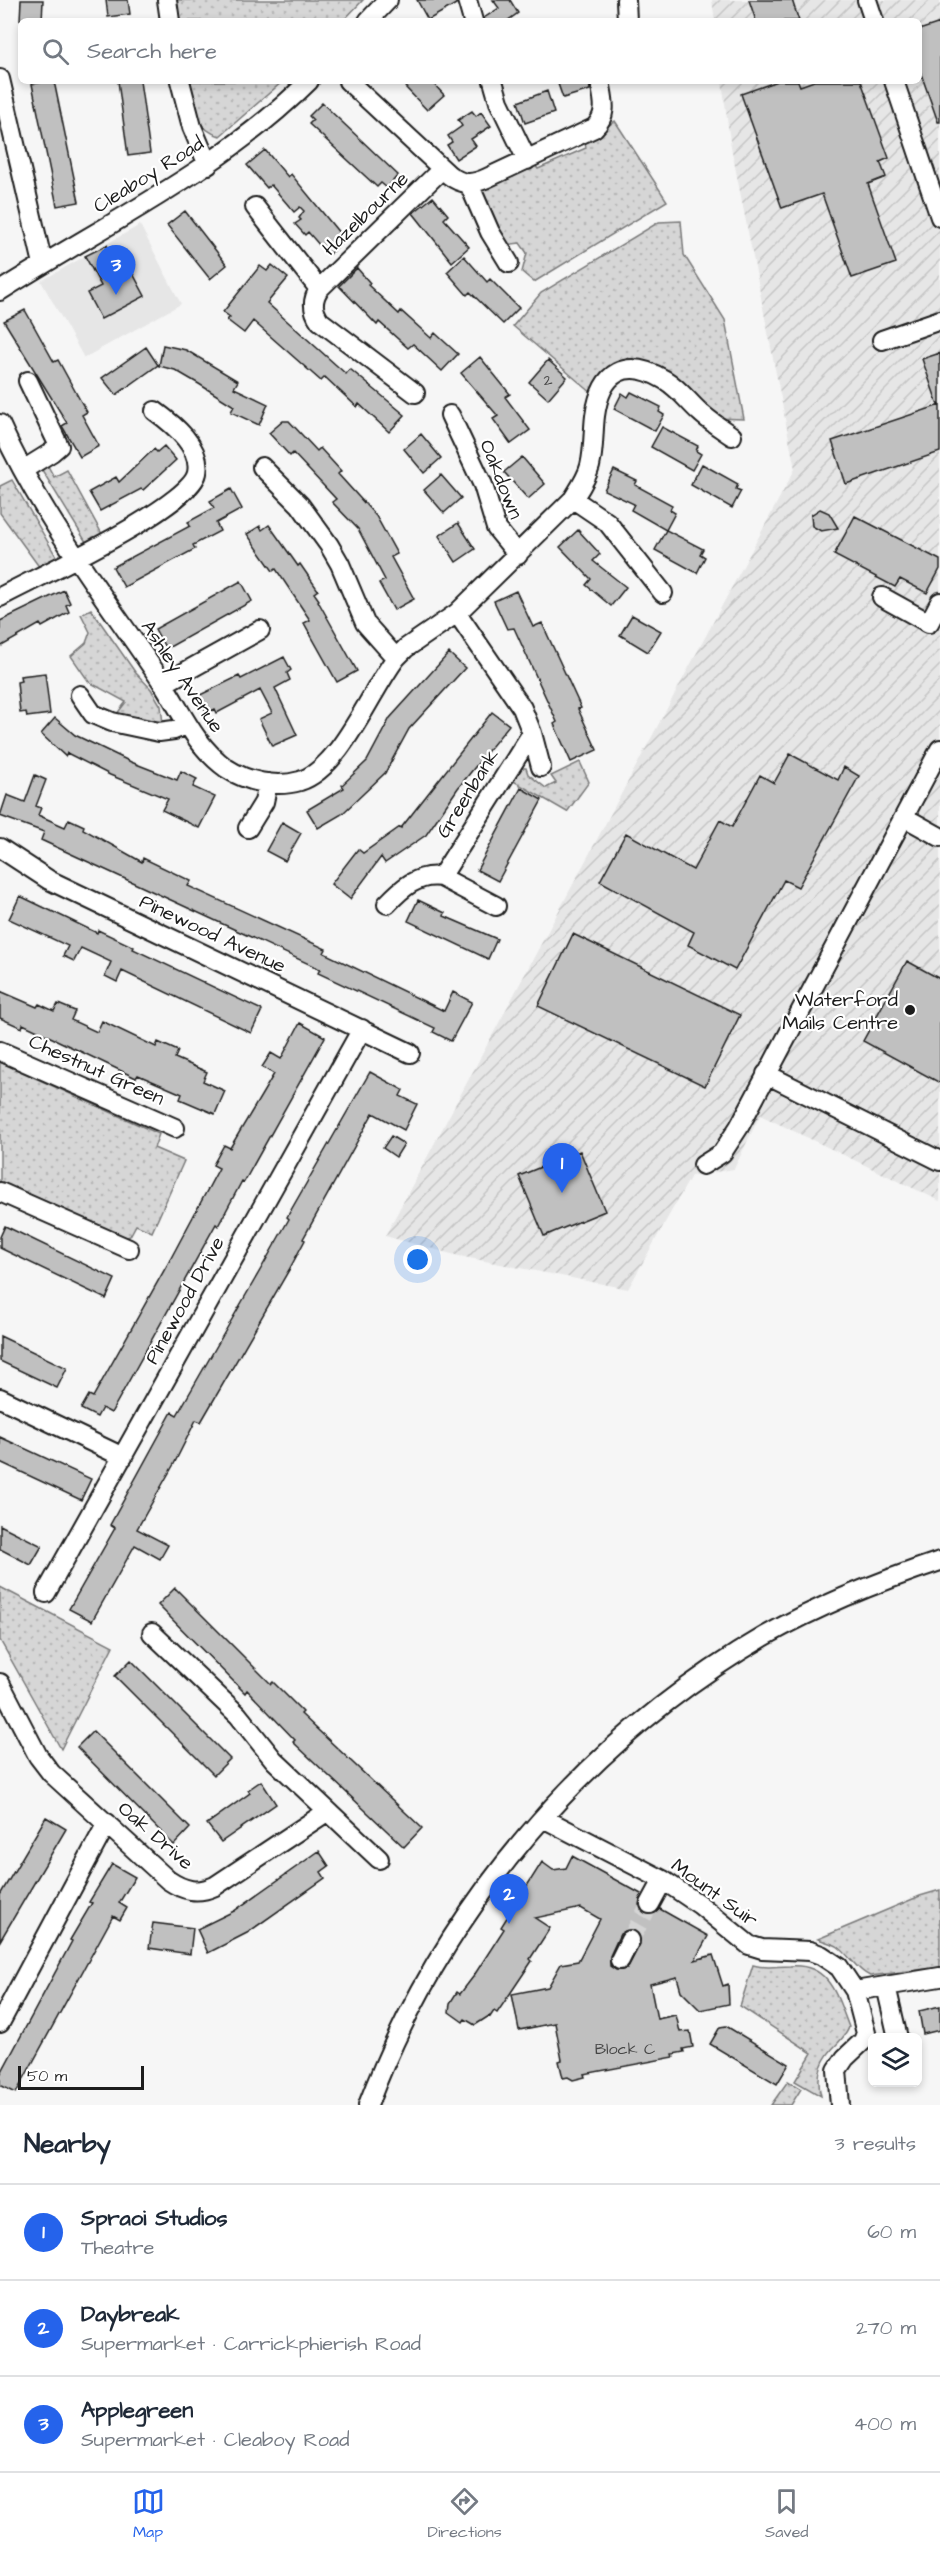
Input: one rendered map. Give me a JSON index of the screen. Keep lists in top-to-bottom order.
{
  "streets": {
    "street": [
      "Cleaboy Road",
      "Hazelbourne",
      "Oakdown",
      "Ashley Avenue",
      "Greenbank",
      "Pinewood Avenue",
      "Chestnut Green",
      "Pinewood Drive",
      "Oak Drive",
      "Mount Suir"
    ]
  },
  "crossings": [
    ["Oakdown", "Ashley Avenue"],
    ["Pinewood Avenue", "Pinewood Drive"]
  ],
  "places": ["Waterford Mails Centre"],
  "house_numbers": ["2", "Block C"],
  "scale_bar": "50 m",
  "page": {
    "search": "Search here",
    "pins": ["3", "1", "2"],
    "scale": "50 m",
    "heading": ["Nearby", "3 results"],
    "list": [
      {
        "mark": "1",
        "name": "Spraoi Studios",
        "note": "Theatre",
        "value": "60 m"
      },
      {
        "mark": "2",
        "name": "Daybreak",
        "note": "Supermarket · Carrickphierish Road",
        "value": "270 m"
      },
      {
        "mark": "3",
        "name": "Applegreen",
        "note": "Supermarket · Cleaboy Road",
        "value": "400 m"
      }
    ],
    "nav": ["Map", "Directions", "Saved"]
  }
}
